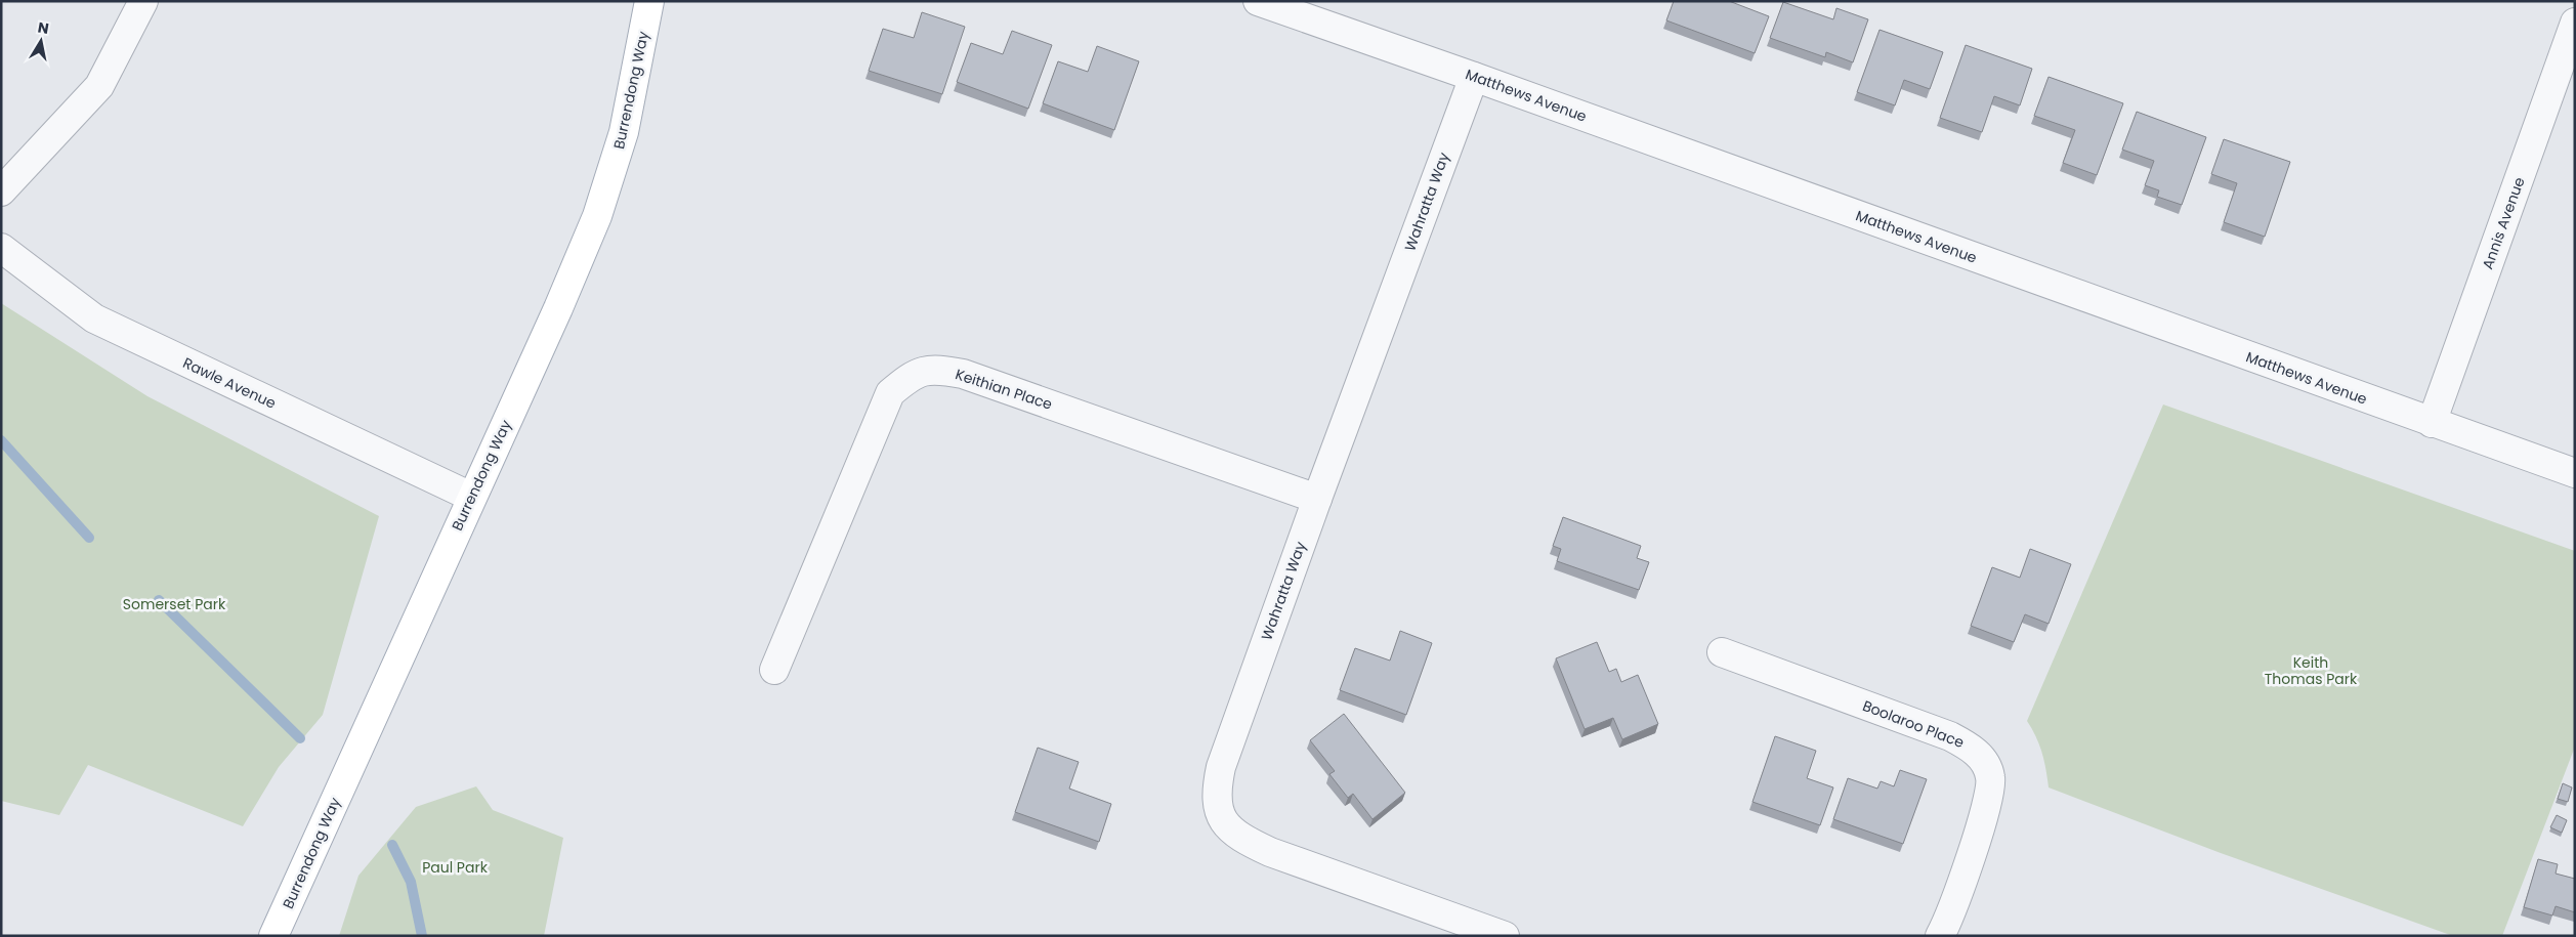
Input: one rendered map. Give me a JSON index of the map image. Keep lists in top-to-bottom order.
{
  "streets": {
    "main road": ["Burrendong Way"],
    "street": [
      "Matthews Avenue",
      "Wahratta Way",
      "Annis Avenue",
      "Rawle Avenue",
      "Keithian Place",
      "Boolaroo Place"
    ]
  },
  "crossings": [
    ["Burrendong Way", "Rawle Avenue"],
    ["Matthews Avenue", "Wahratta Way"],
    ["Matthews Avenue", "Annis Avenue"],
    ["Wahratta Way", "Keithian Place"]
  ],
  "parks": ["Somerset Park", "Keith Thomas Park", "Paul Park"],
  "north": "top"
}
